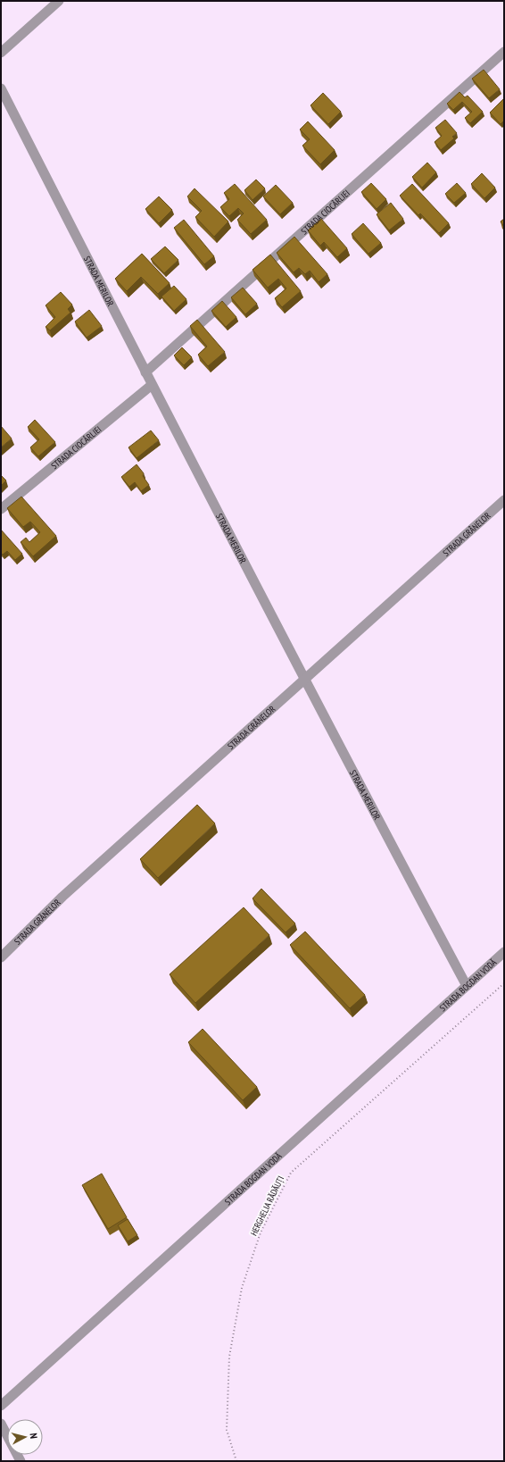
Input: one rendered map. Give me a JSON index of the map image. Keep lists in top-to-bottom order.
{
  "streets": {
    "street": [
      "STRADA CIOCÂRLIEI",
      "STRADA MERILOR",
      "STRADA GRÂNELOR",
      "STRADA BOGDAN VODĂ"
    ],
    "path": ["HERGHELIA RĂDĂUȚI"]
  },
  "crossings": [
    ["STRADA CIOCÂRLIEI", "STRADA MERILOR"],
    ["STRADA MERILOR", "STRADA GRÂNELOR"],
    ["STRADA MERILOR", "STRADA BOGDAN VODĂ"]
  ],
  "north": "right"
}
